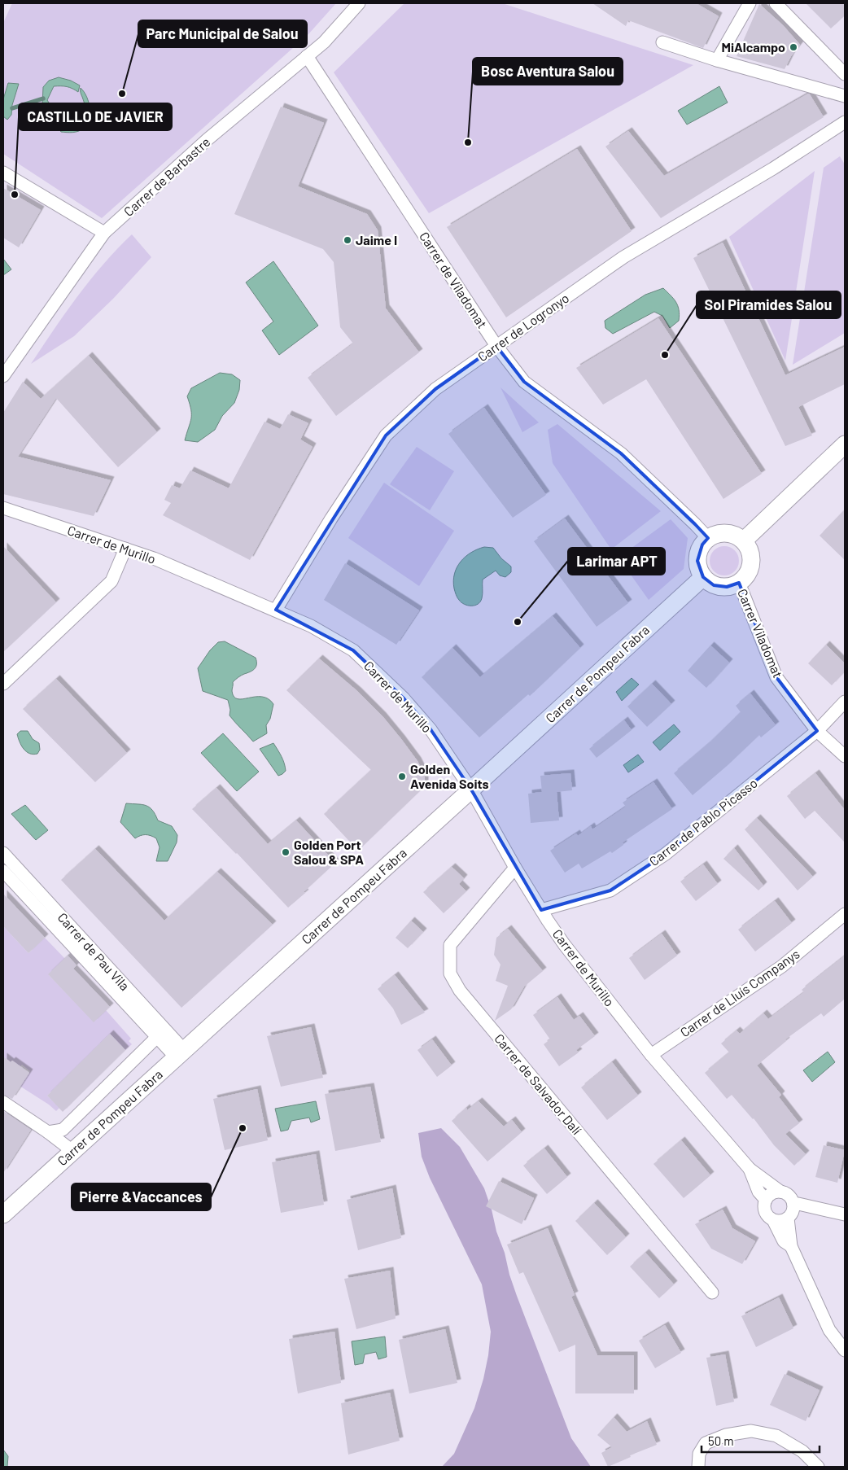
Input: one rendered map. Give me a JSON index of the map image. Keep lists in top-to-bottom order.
{
  "streets": {
    "street": [
      "Carrer de Barbastre",
      "Carrer de Viladomat",
      "Carrer de Logronyo",
      "Carrer de Murillo",
      "Carrer Viladomat",
      "Carrer de Pompeu Fabra",
      "Carrer de Pablo Picasso",
      "Carrer de Pau Vila",
      "Carrer de Lluís Companys",
      "Carrer de Salvador Dalí"
    ]
  },
  "crossings": [
    ["Carrer de Barbastre", "Carrer de Viladomat"],
    ["Carrer de Viladomat", "Carrer de Logronyo"],
    ["Carrer de Viladomat", "Carrer Viladomat"],
    ["Carrer de Viladomat", "Carrer de Pompeu Fabra"],
    ["Carrer de Logronyo", "Carrer de Murillo"],
    ["Carrer de Murillo", "Carrer de Pompeu Fabra"],
    ["Carrer de Murillo", "Carrer de Pablo Picasso"],
    ["Carrer de Murillo", "Carrer de Lluís Companys"],
    ["Carrer de Murillo", "Carrer de Salvador Dalí"],
    ["Carrer Viladomat", "Carrer de Pompeu Fabra"],
    ["Carrer Viladomat", "Carrer de Pablo Picasso"],
    ["Carrer de Pompeu Fabra", "Carrer de Pau Vila"]
  ],
  "places": [
    "MiAlcampo",
    "Parc Municipal de Salou",
    "Bosc Aventura Salou",
    "CASTILLO DE JAVIER",
    "Jaime I",
    "Sol Piramides Salou",
    "Larimar APT",
    "Golden Avenida Soits",
    "Golden Port Salou & SPA",
    "Pierre &Vaccances"
  ],
  "scale_bar": "50 m"
}
